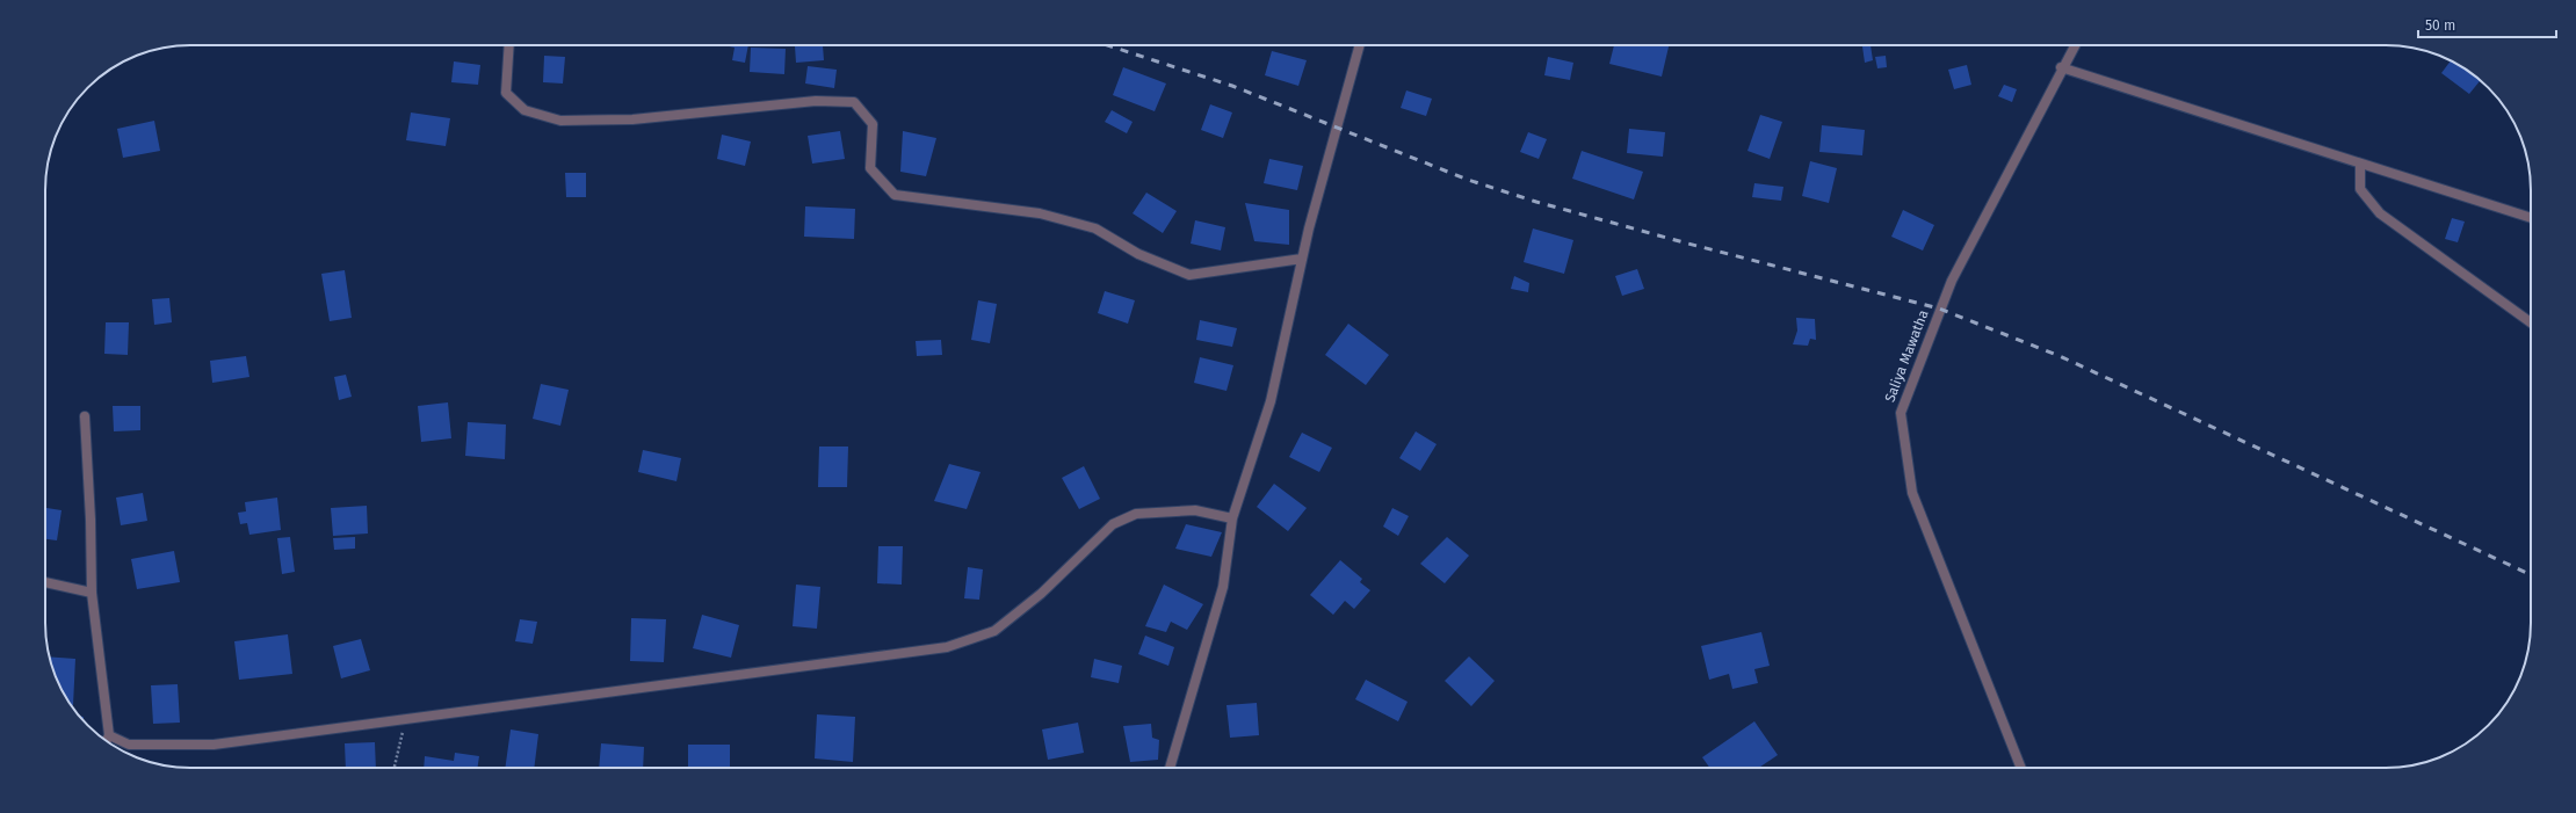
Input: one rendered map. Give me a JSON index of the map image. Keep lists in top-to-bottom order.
{
  "streets": {
    "street": ["Saliya Mawatha"]
  },
  "scale_bar": "50 m"
}
